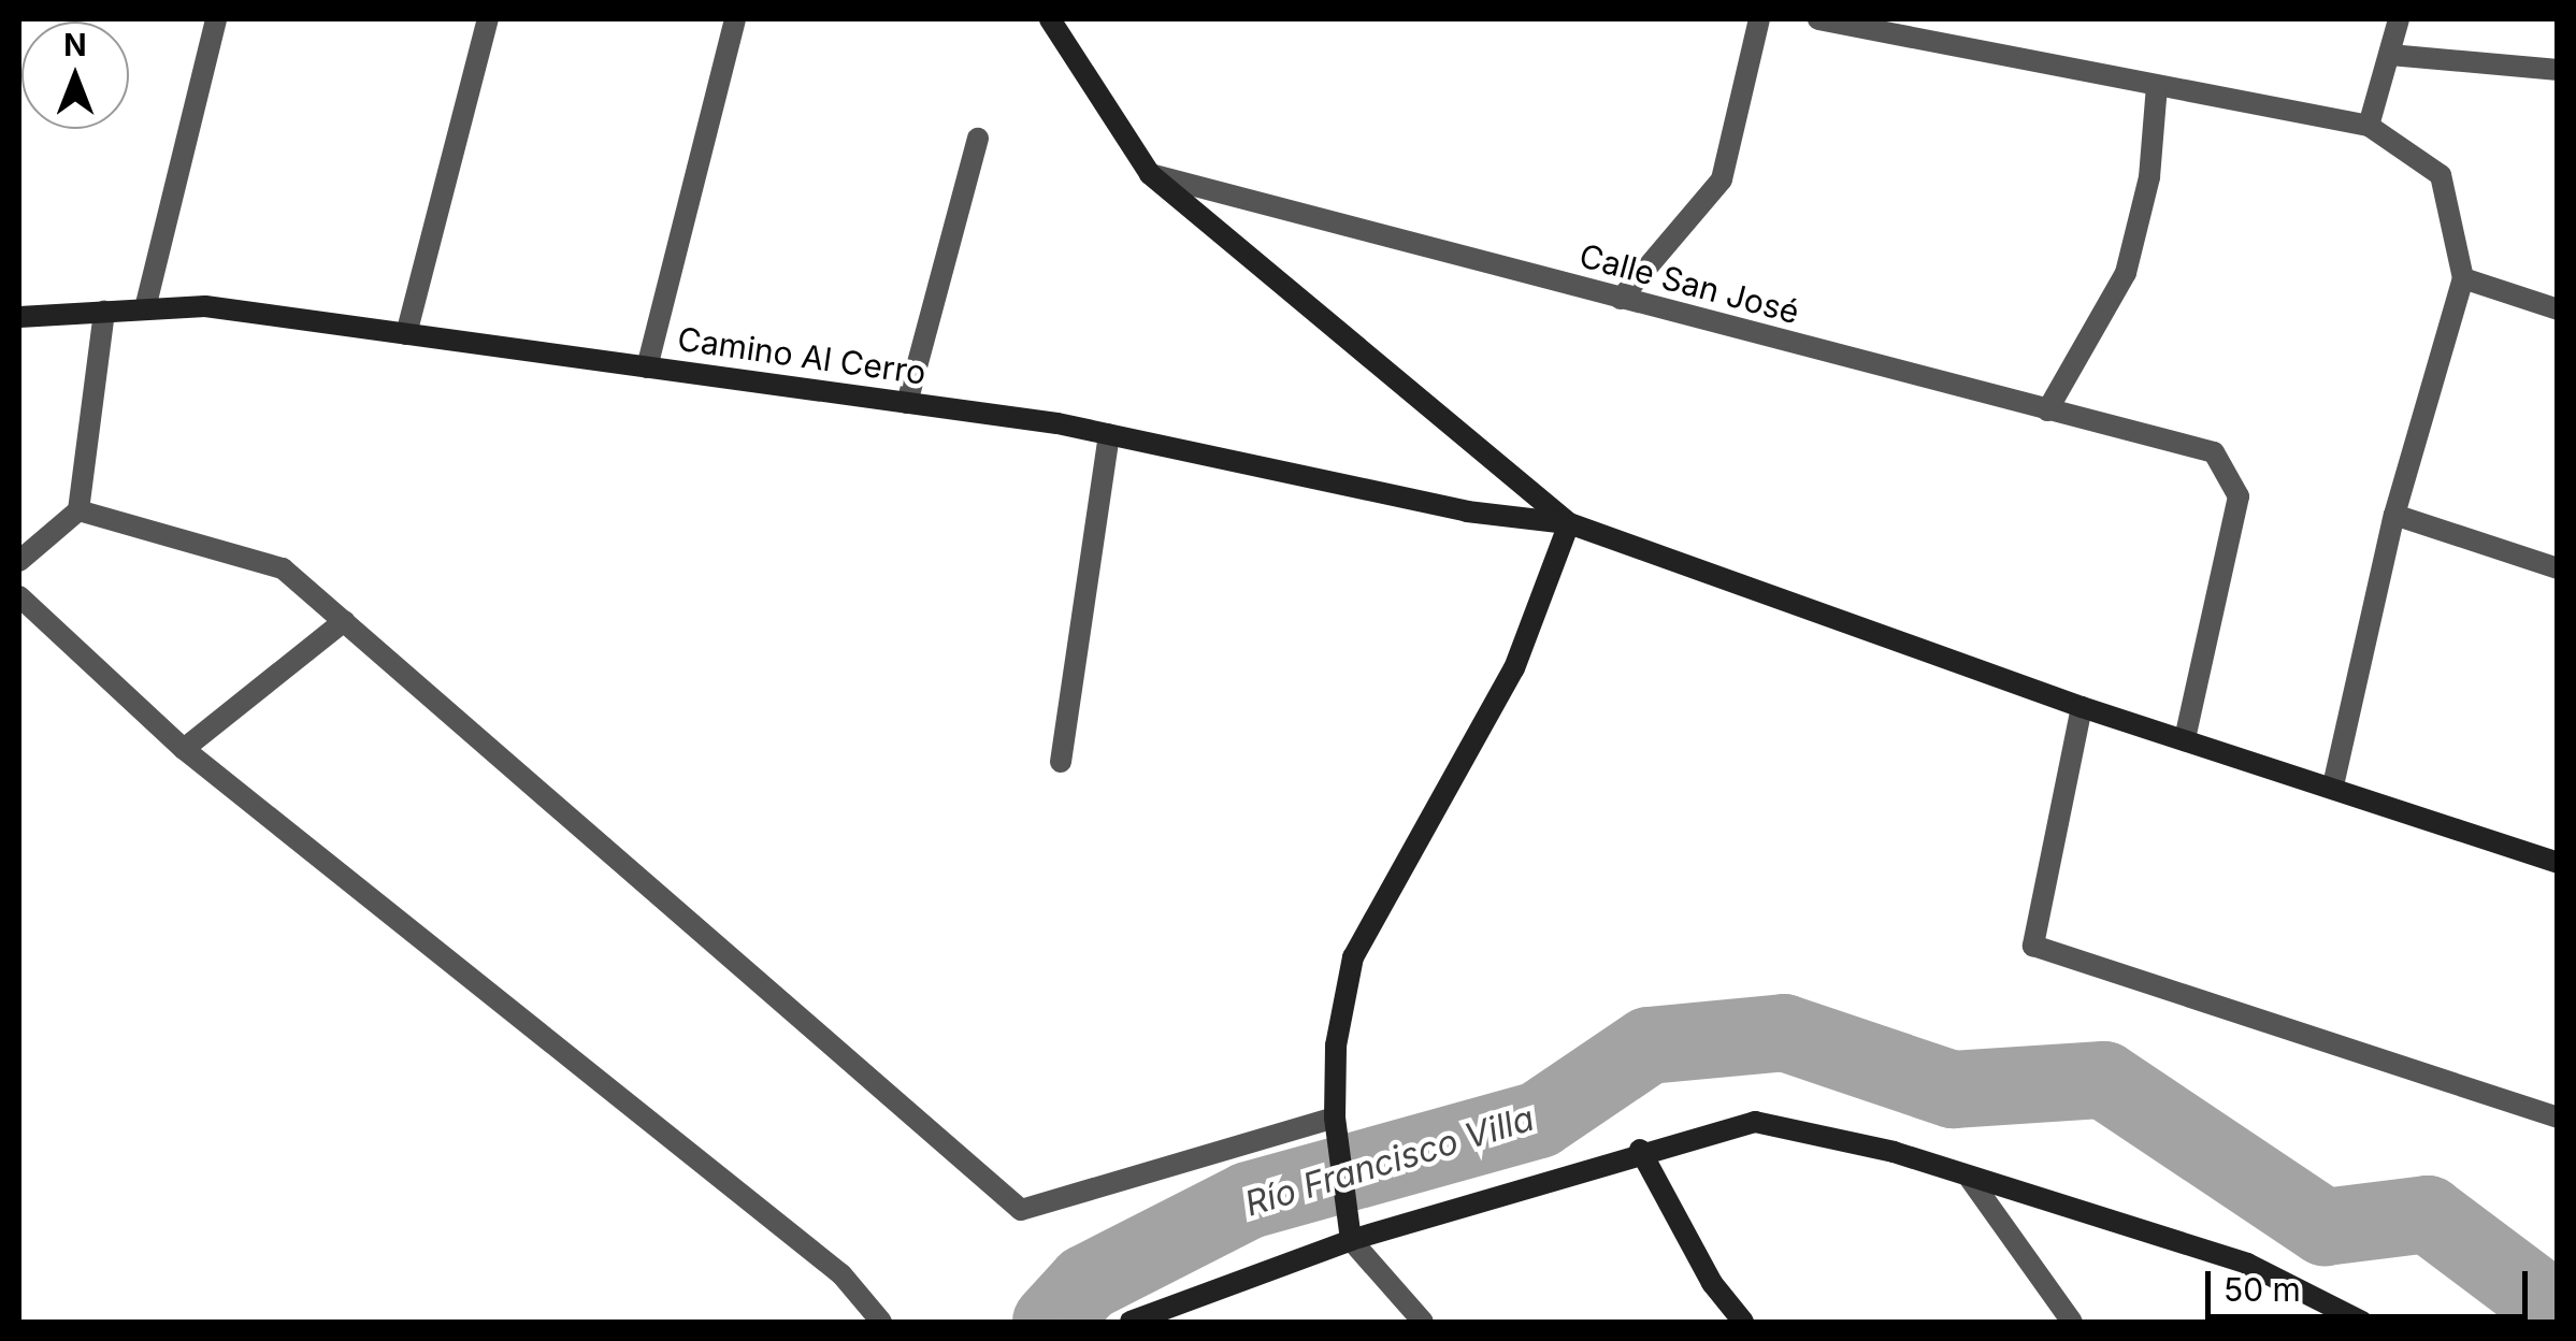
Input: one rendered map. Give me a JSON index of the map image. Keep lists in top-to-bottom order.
{
  "streets": {
    "main road": ["Camino Al Cerro"],
    "street": ["Calle San José"]
  },
  "water": ["Río Francisco Villa"],
  "scale_bar": "50 m",
  "north": "top"
}
